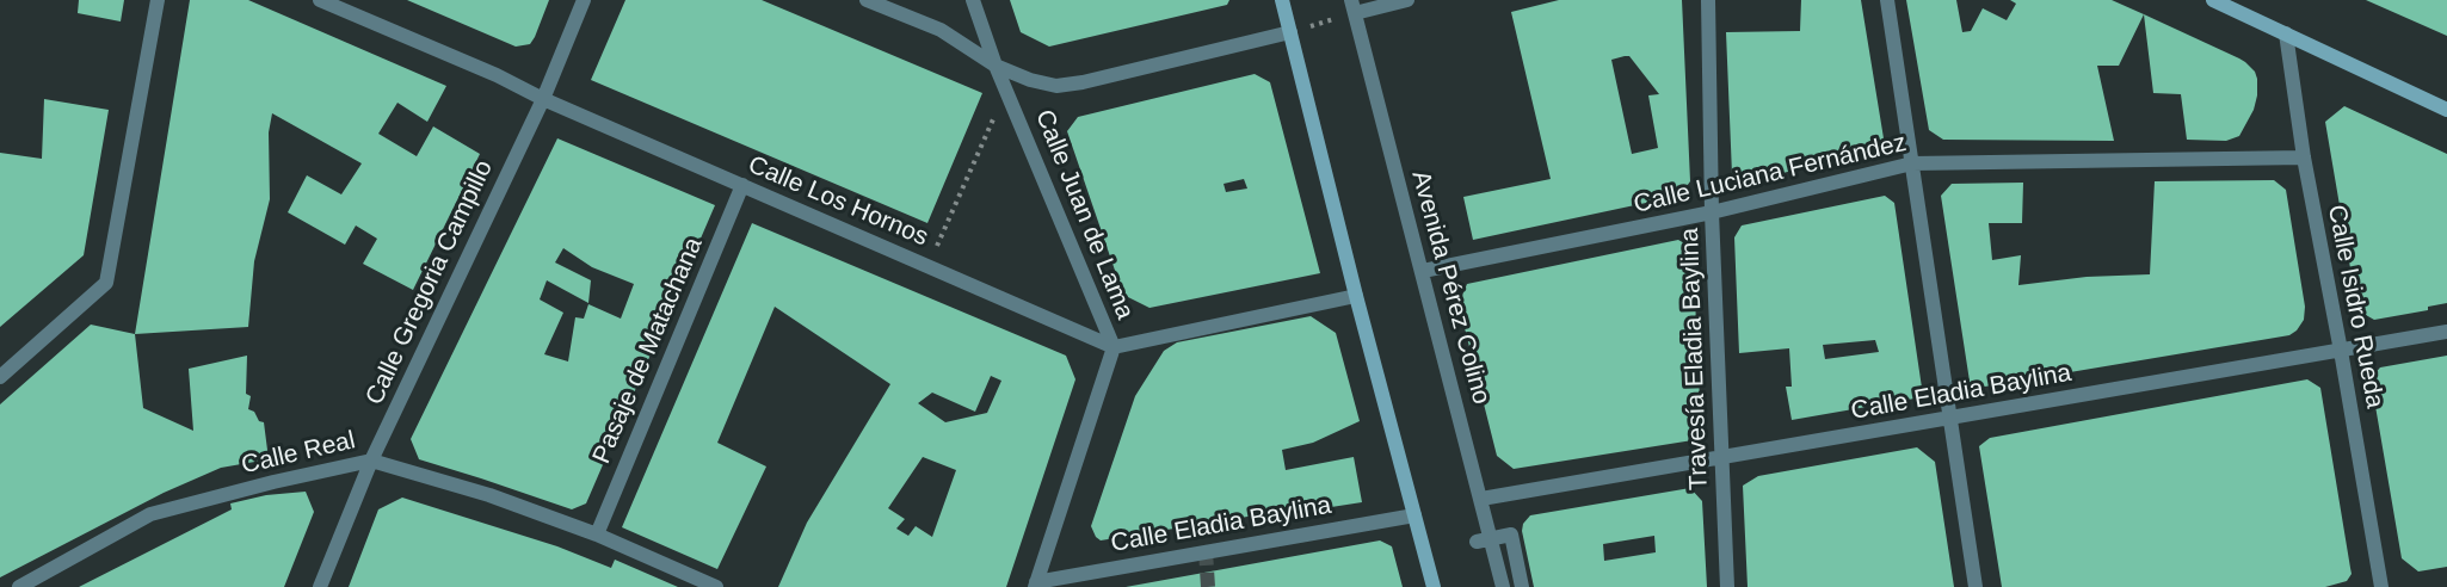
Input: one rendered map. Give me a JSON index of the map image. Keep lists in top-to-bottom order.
{
  "streets": {
    "street": [
      "Calle Luciana Fernández",
      "Calle Los Hornos",
      "Calle Juan de Lama",
      "Calle Gregoria Campillo",
      "Avenida Pérez Colino",
      "Calle Isidro Rueda",
      "Pasaje de Matachana",
      "Travesía Eladia Baylina",
      "Calle Eladia Baylina",
      "Calle Real"
    ]
  },
  "crossings": [
    ["Calle Luciana Fernández", "Avenida Pérez Colino"],
    ["Calle Luciana Fernández", "Calle Isidro Rueda"],
    ["Calle Luciana Fernández", "Travesía Eladia Baylina"],
    ["Calle Los Hornos", "Calle Juan de Lama"],
    ["Calle Los Hornos", "Calle Gregoria Campillo"],
    ["Calle Los Hornos", "Pasaje de Matachana"],
    ["Calle Juan de Lama", "Calle Eladia Baylina"],
    ["Calle Gregoria Campillo", "Calle Real"],
    ["Avenida Pérez Colino", "Calle Eladia Baylina"],
    ["Calle Isidro Rueda", "Calle Eladia Baylina"],
    ["Pasaje de Matachana", "Calle Real"],
    ["Travesía Eladia Baylina", "Calle Eladia Baylina"]
  ]
}
